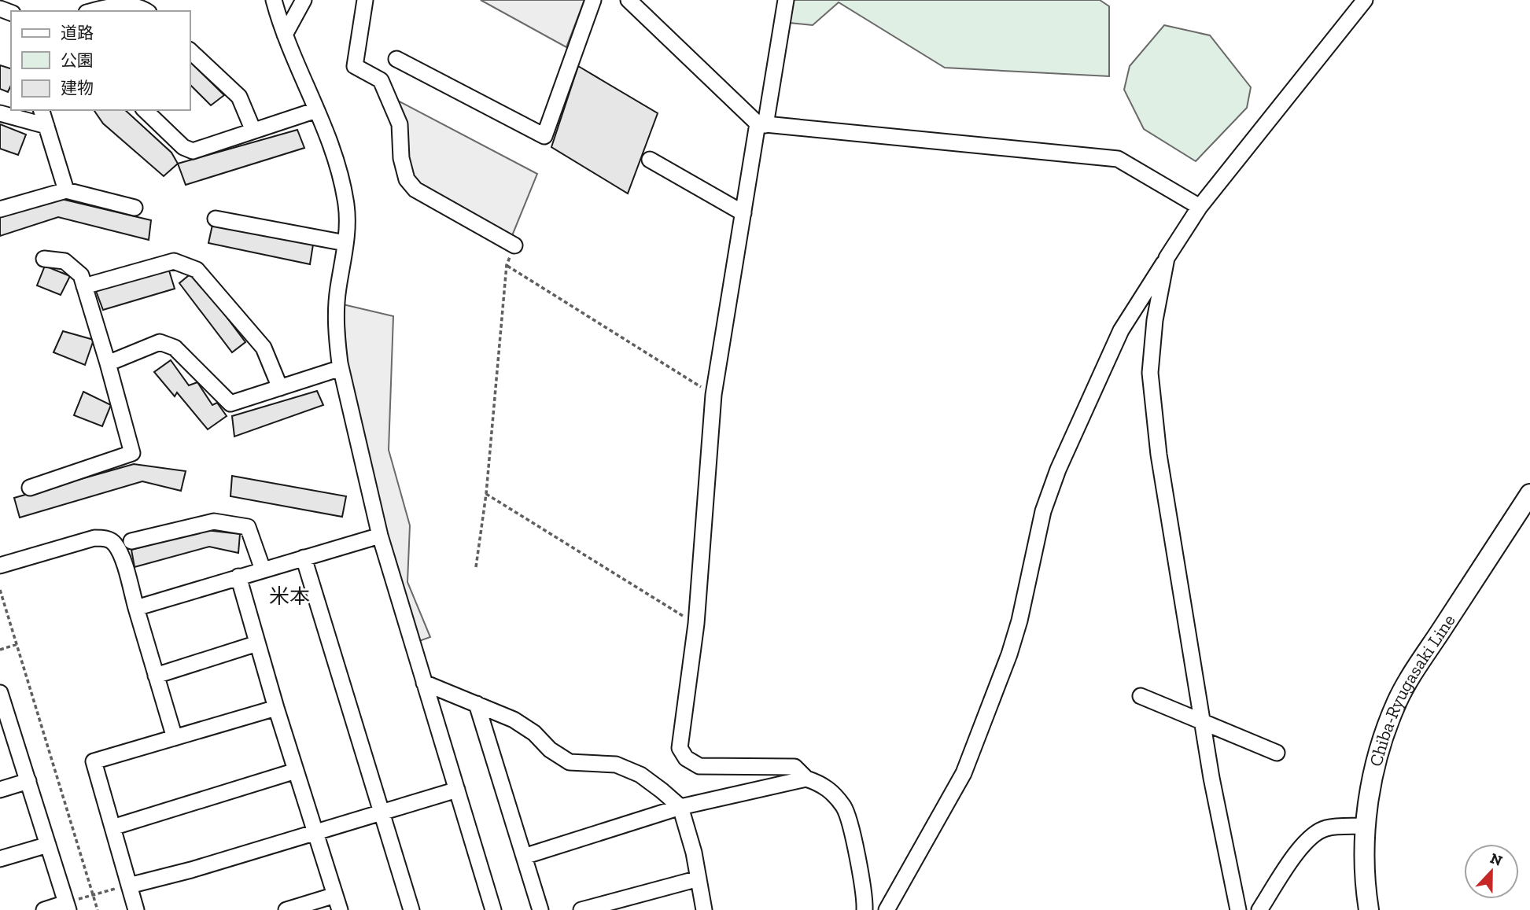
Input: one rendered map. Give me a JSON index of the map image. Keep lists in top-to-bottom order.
{
  "streets": {
    "main road": ["Chiba-Ryugasaki Line"]
  },
  "districts": ["米本"],
  "legend": ["道路", "公園", "建物"],
  "north": "top"
}
